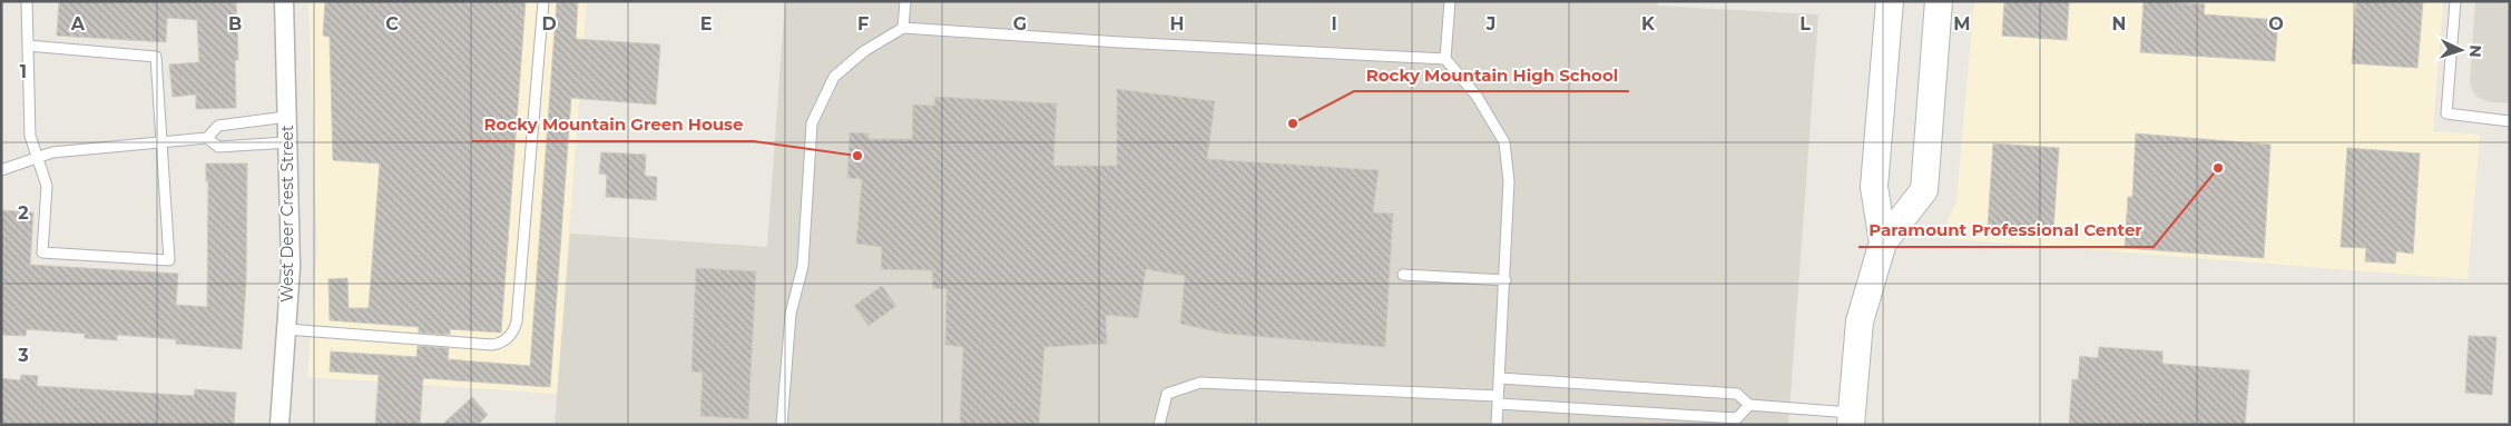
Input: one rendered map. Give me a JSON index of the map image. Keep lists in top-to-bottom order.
{
  "streets": {
    "street": ["West Deer Crest Street"]
  },
  "places": ["Rocky Mountain High School", "Rocky Mountain Green House", "Paramount Professional Center"],
  "north": "right",
  "grid": {
    "columns": [
      "A",
      "B",
      "C",
      "D",
      "E",
      "F",
      "G",
      "H",
      "I",
      "J",
      "K",
      "L",
      "M",
      "N",
      "O"
    ],
    "rows": ["1", "2", "3"]
  }
}
